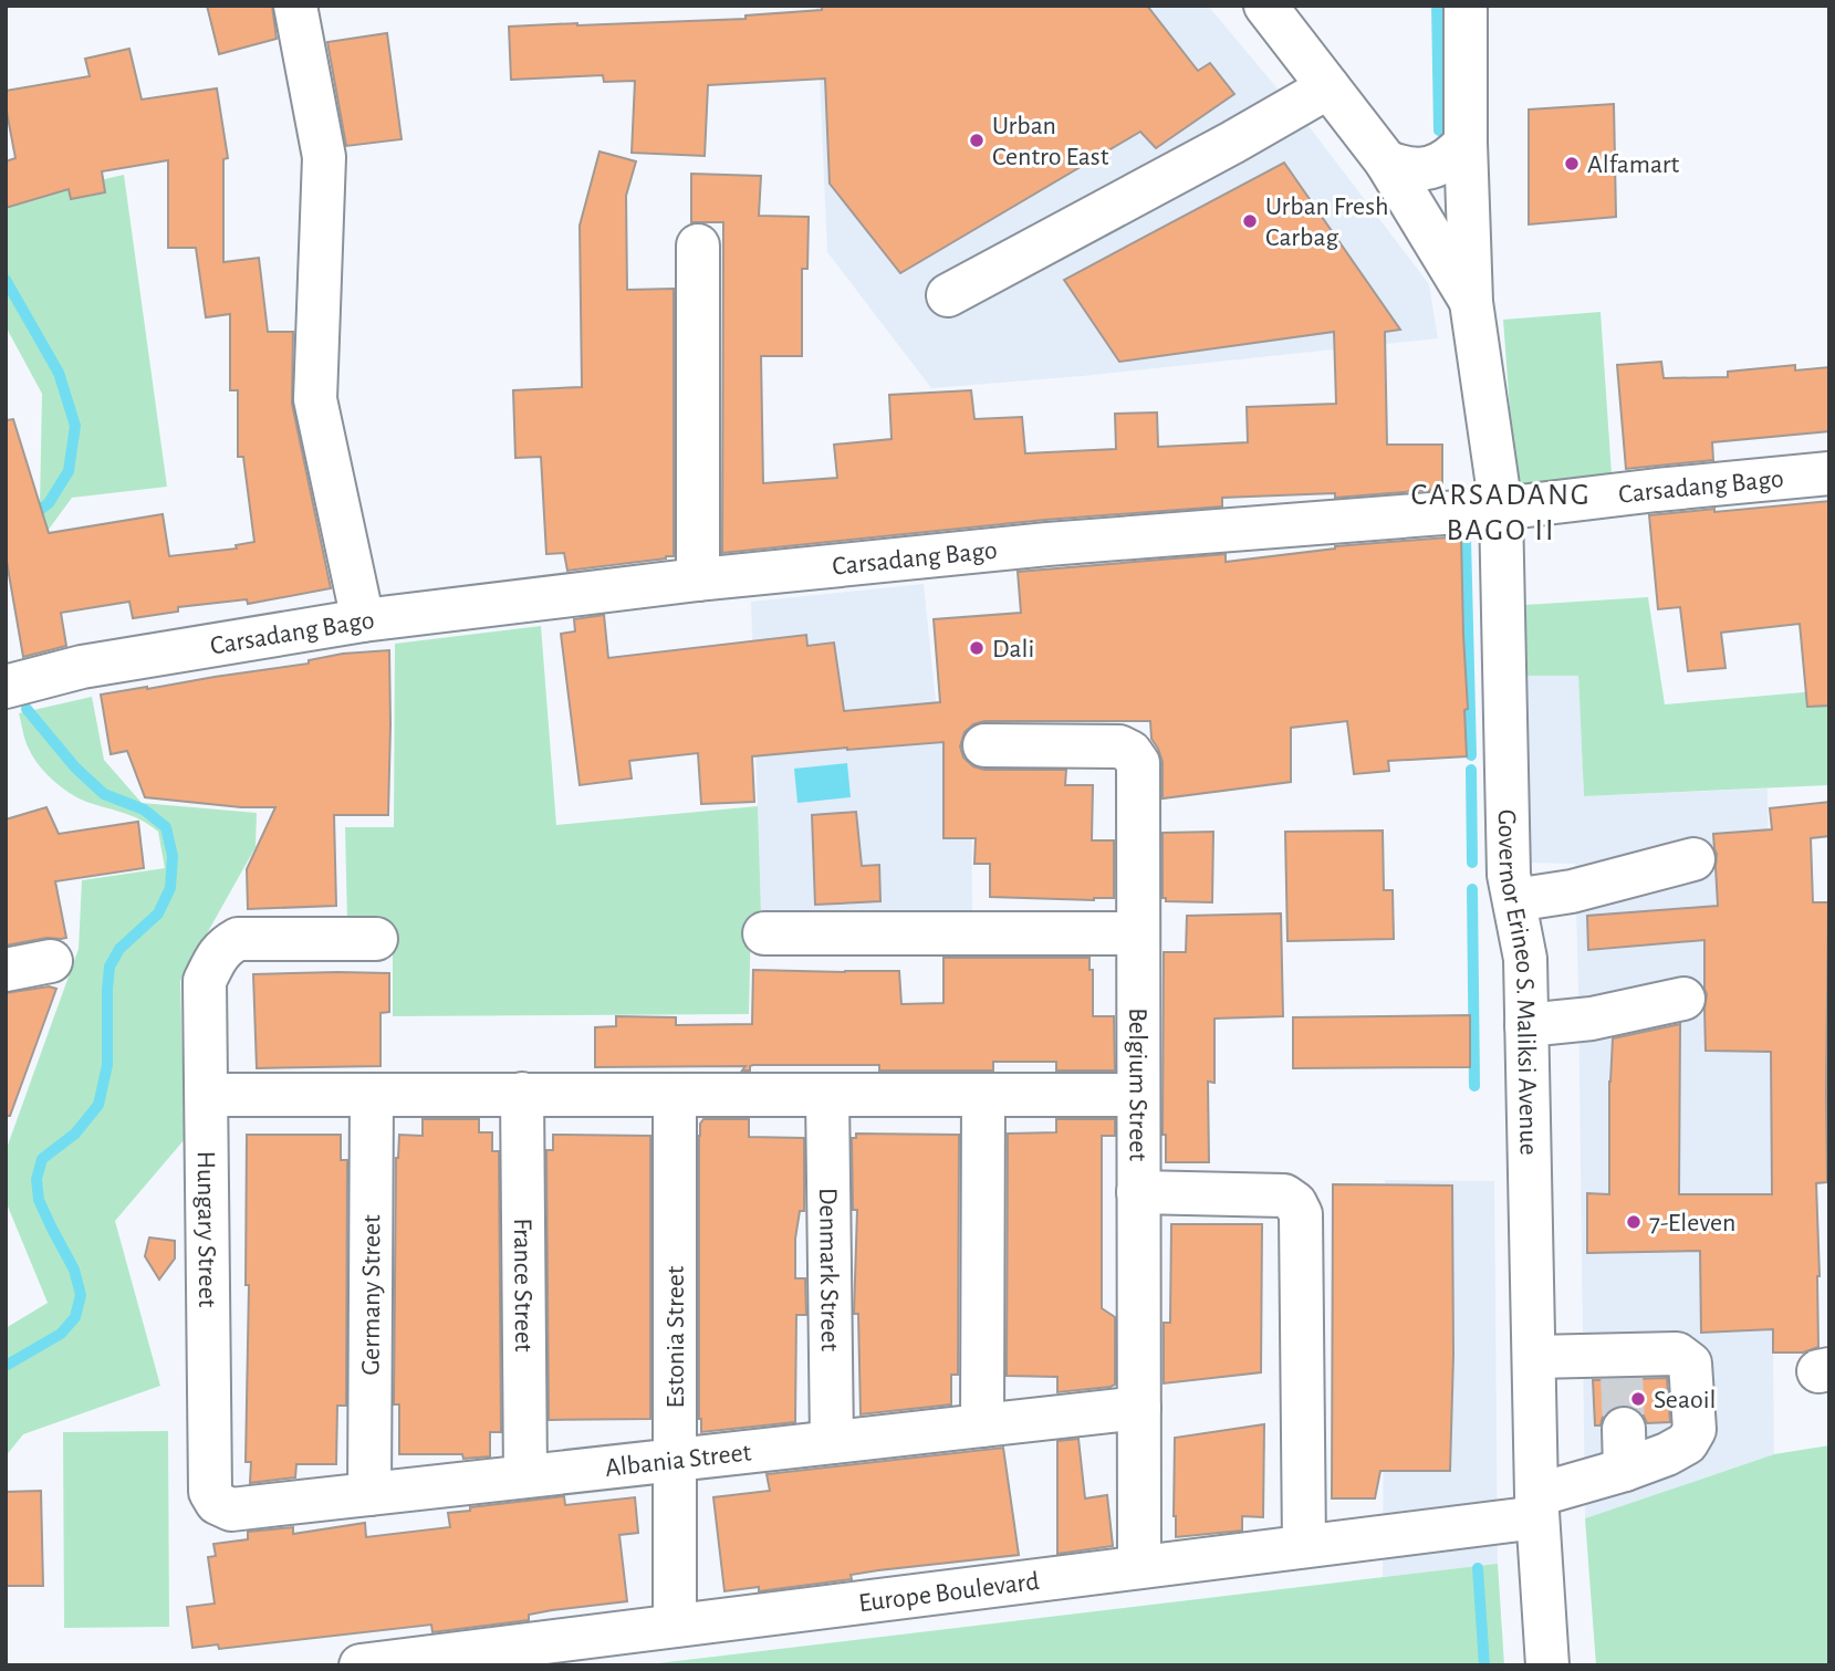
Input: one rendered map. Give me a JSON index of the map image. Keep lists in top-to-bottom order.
{
  "streets": {
    "street": [
      "Carsadang Bago",
      "Governor Erineo S. Maliksi Avenue",
      "Belgium Street",
      "Hungary Street",
      "Denmark Street",
      "France Street",
      "Germany Street",
      "Estonia Street",
      "Albania Street",
      "Europe Boulevard"
    ]
  },
  "crossings": [
    ["Carsadang Bago", "Governor Erineo S. Maliksi Avenue"],
    ["Governor Erineo S. Maliksi Avenue", "Europe Boulevard"],
    ["Belgium Street", "Albania Street"],
    ["Belgium Street", "Europe Boulevard"],
    ["Hungary Street", "Albania Street"],
    ["Denmark Street", "Albania Street"],
    ["France Street", "Albania Street"],
    ["Germany Street", "Albania Street"],
    ["Estonia Street", "Albania Street"],
    ["Estonia Street", "Europe Boulevard"]
  ],
  "districts": ["CARSADANG BAGO II"],
  "places": [
    "Urban Centro East",
    "Alfamart",
    "Urban Fresh Carbag",
    "Dali",
    "7-Eleven",
    "Seaoil"
  ]
}
